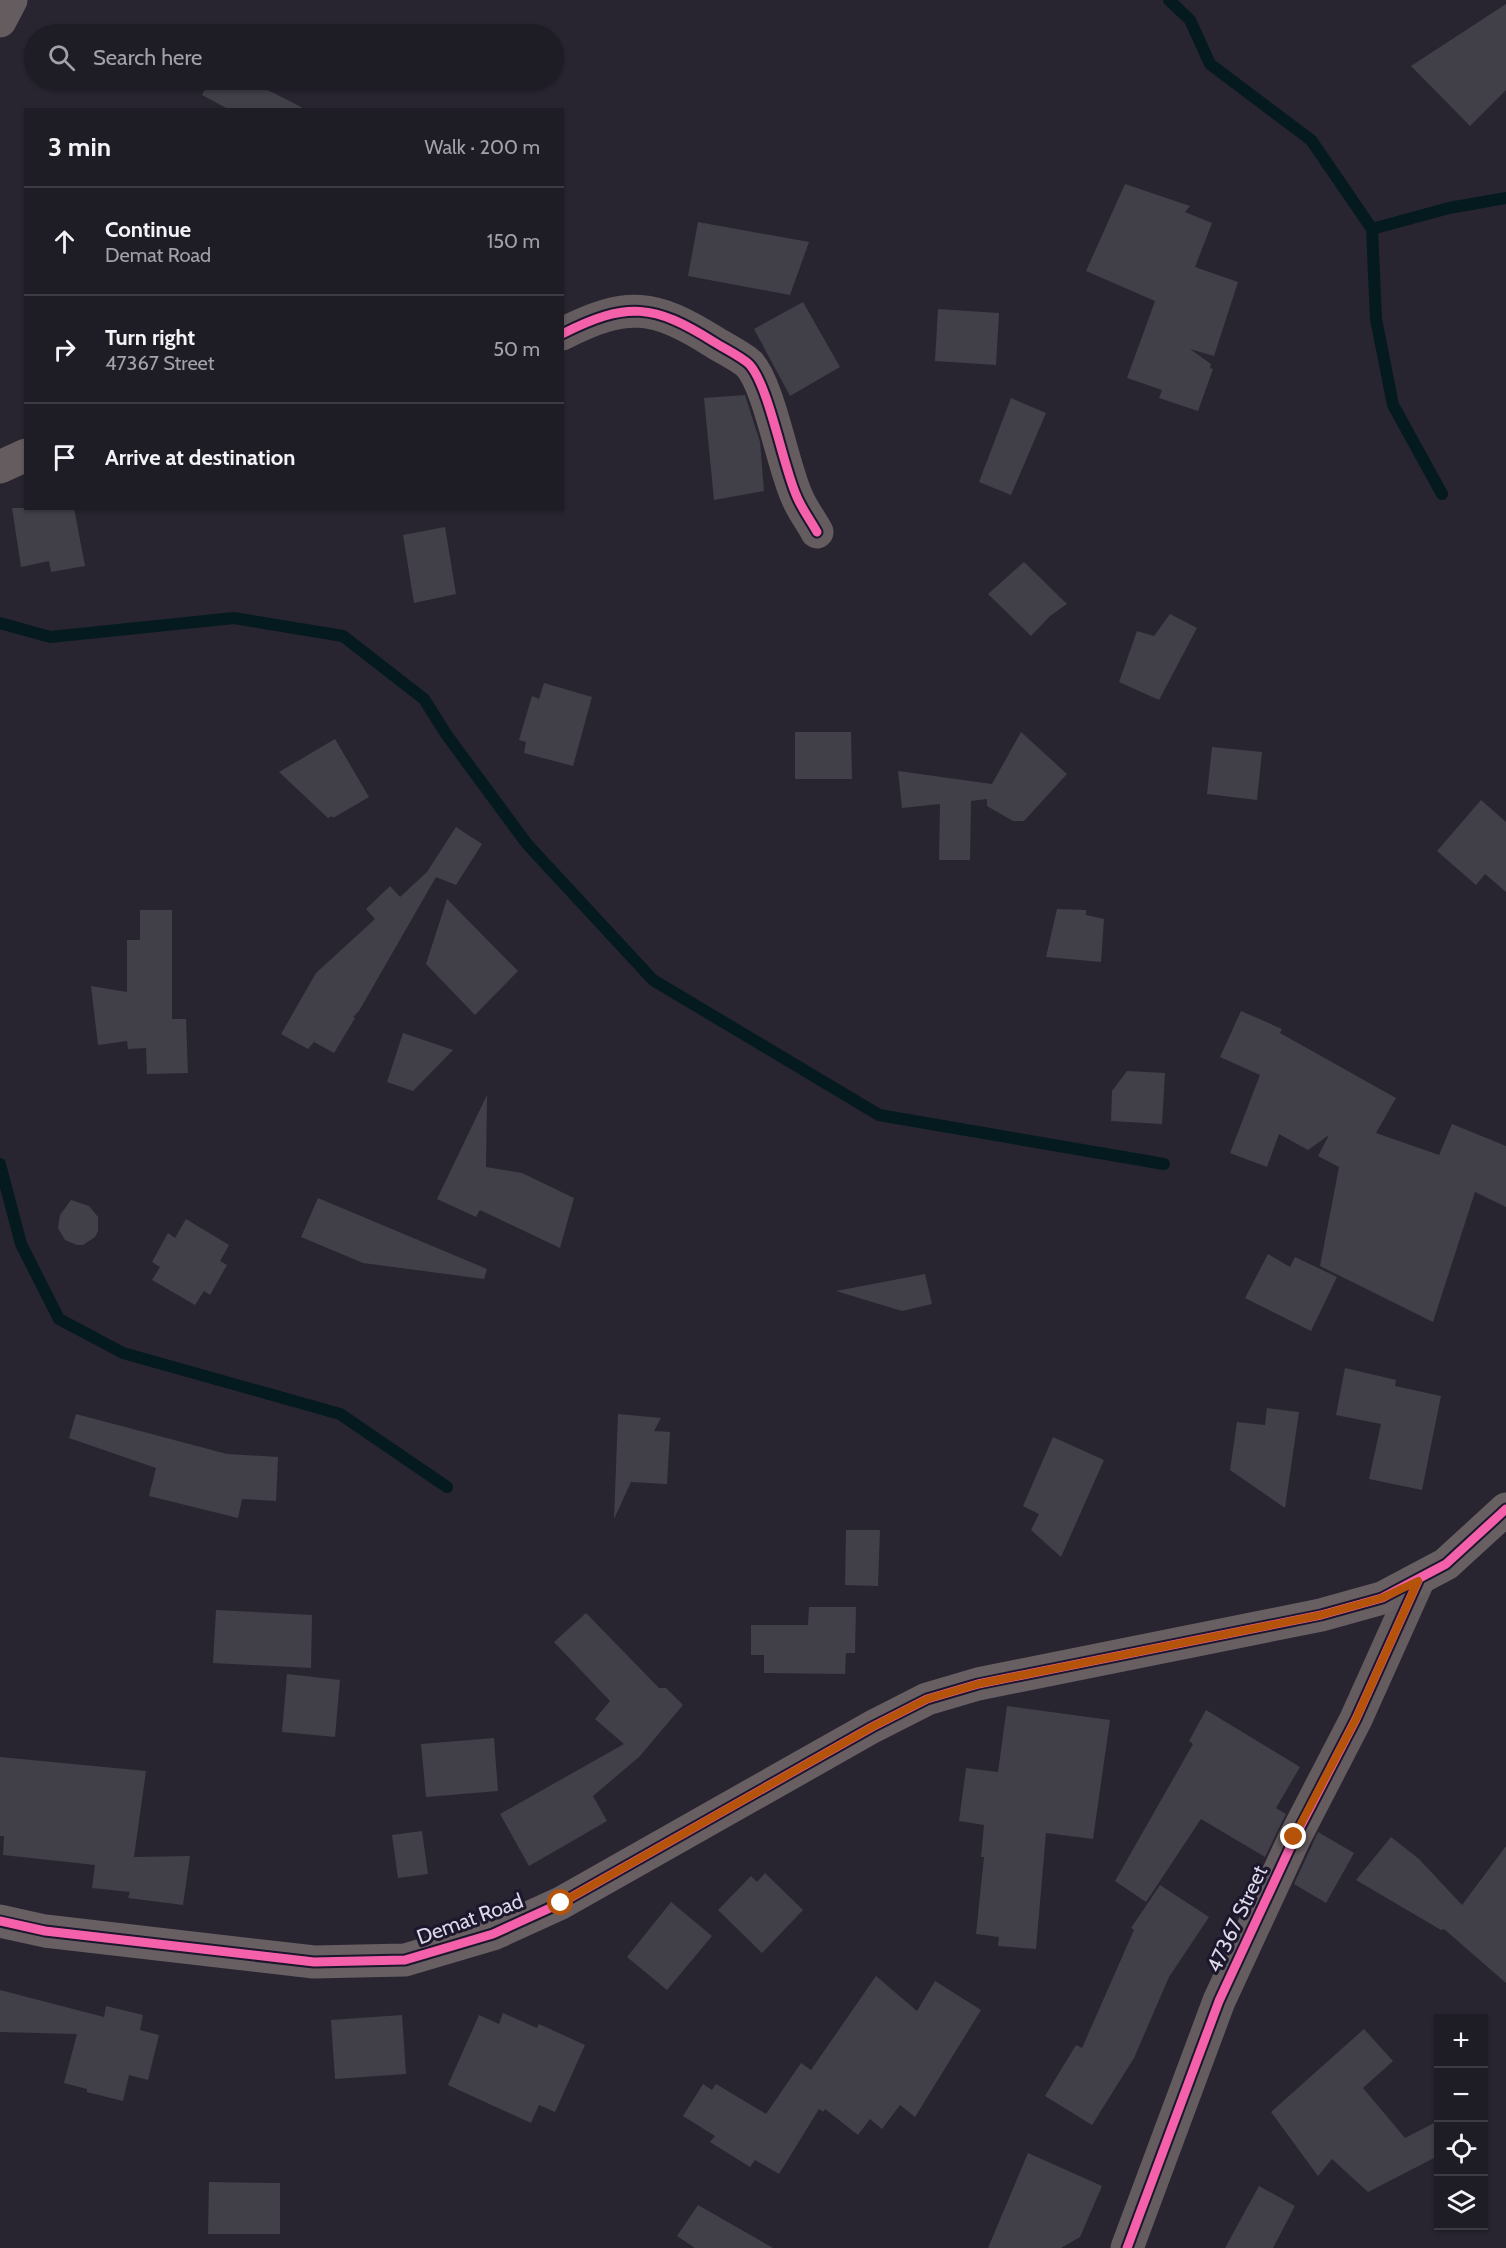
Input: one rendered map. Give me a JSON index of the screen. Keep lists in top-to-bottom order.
{
  "streets": {
    "street": ["Demat Road", "47367 Street"]
  },
  "crossings": [
    ["Demat Road", "47367 Street"]
  ],
  "page": {
    "search": "Search here",
    "heading": ["3 min", "Walk · 200 m"],
    "list": [
      ["Continue", "Demat Road", "150 m"],
      ["Turn right", "47367 Street", "50 m"],
      "Arrive at destination"
    ],
    "map_buttons": ["+", "−"]
  }
}
